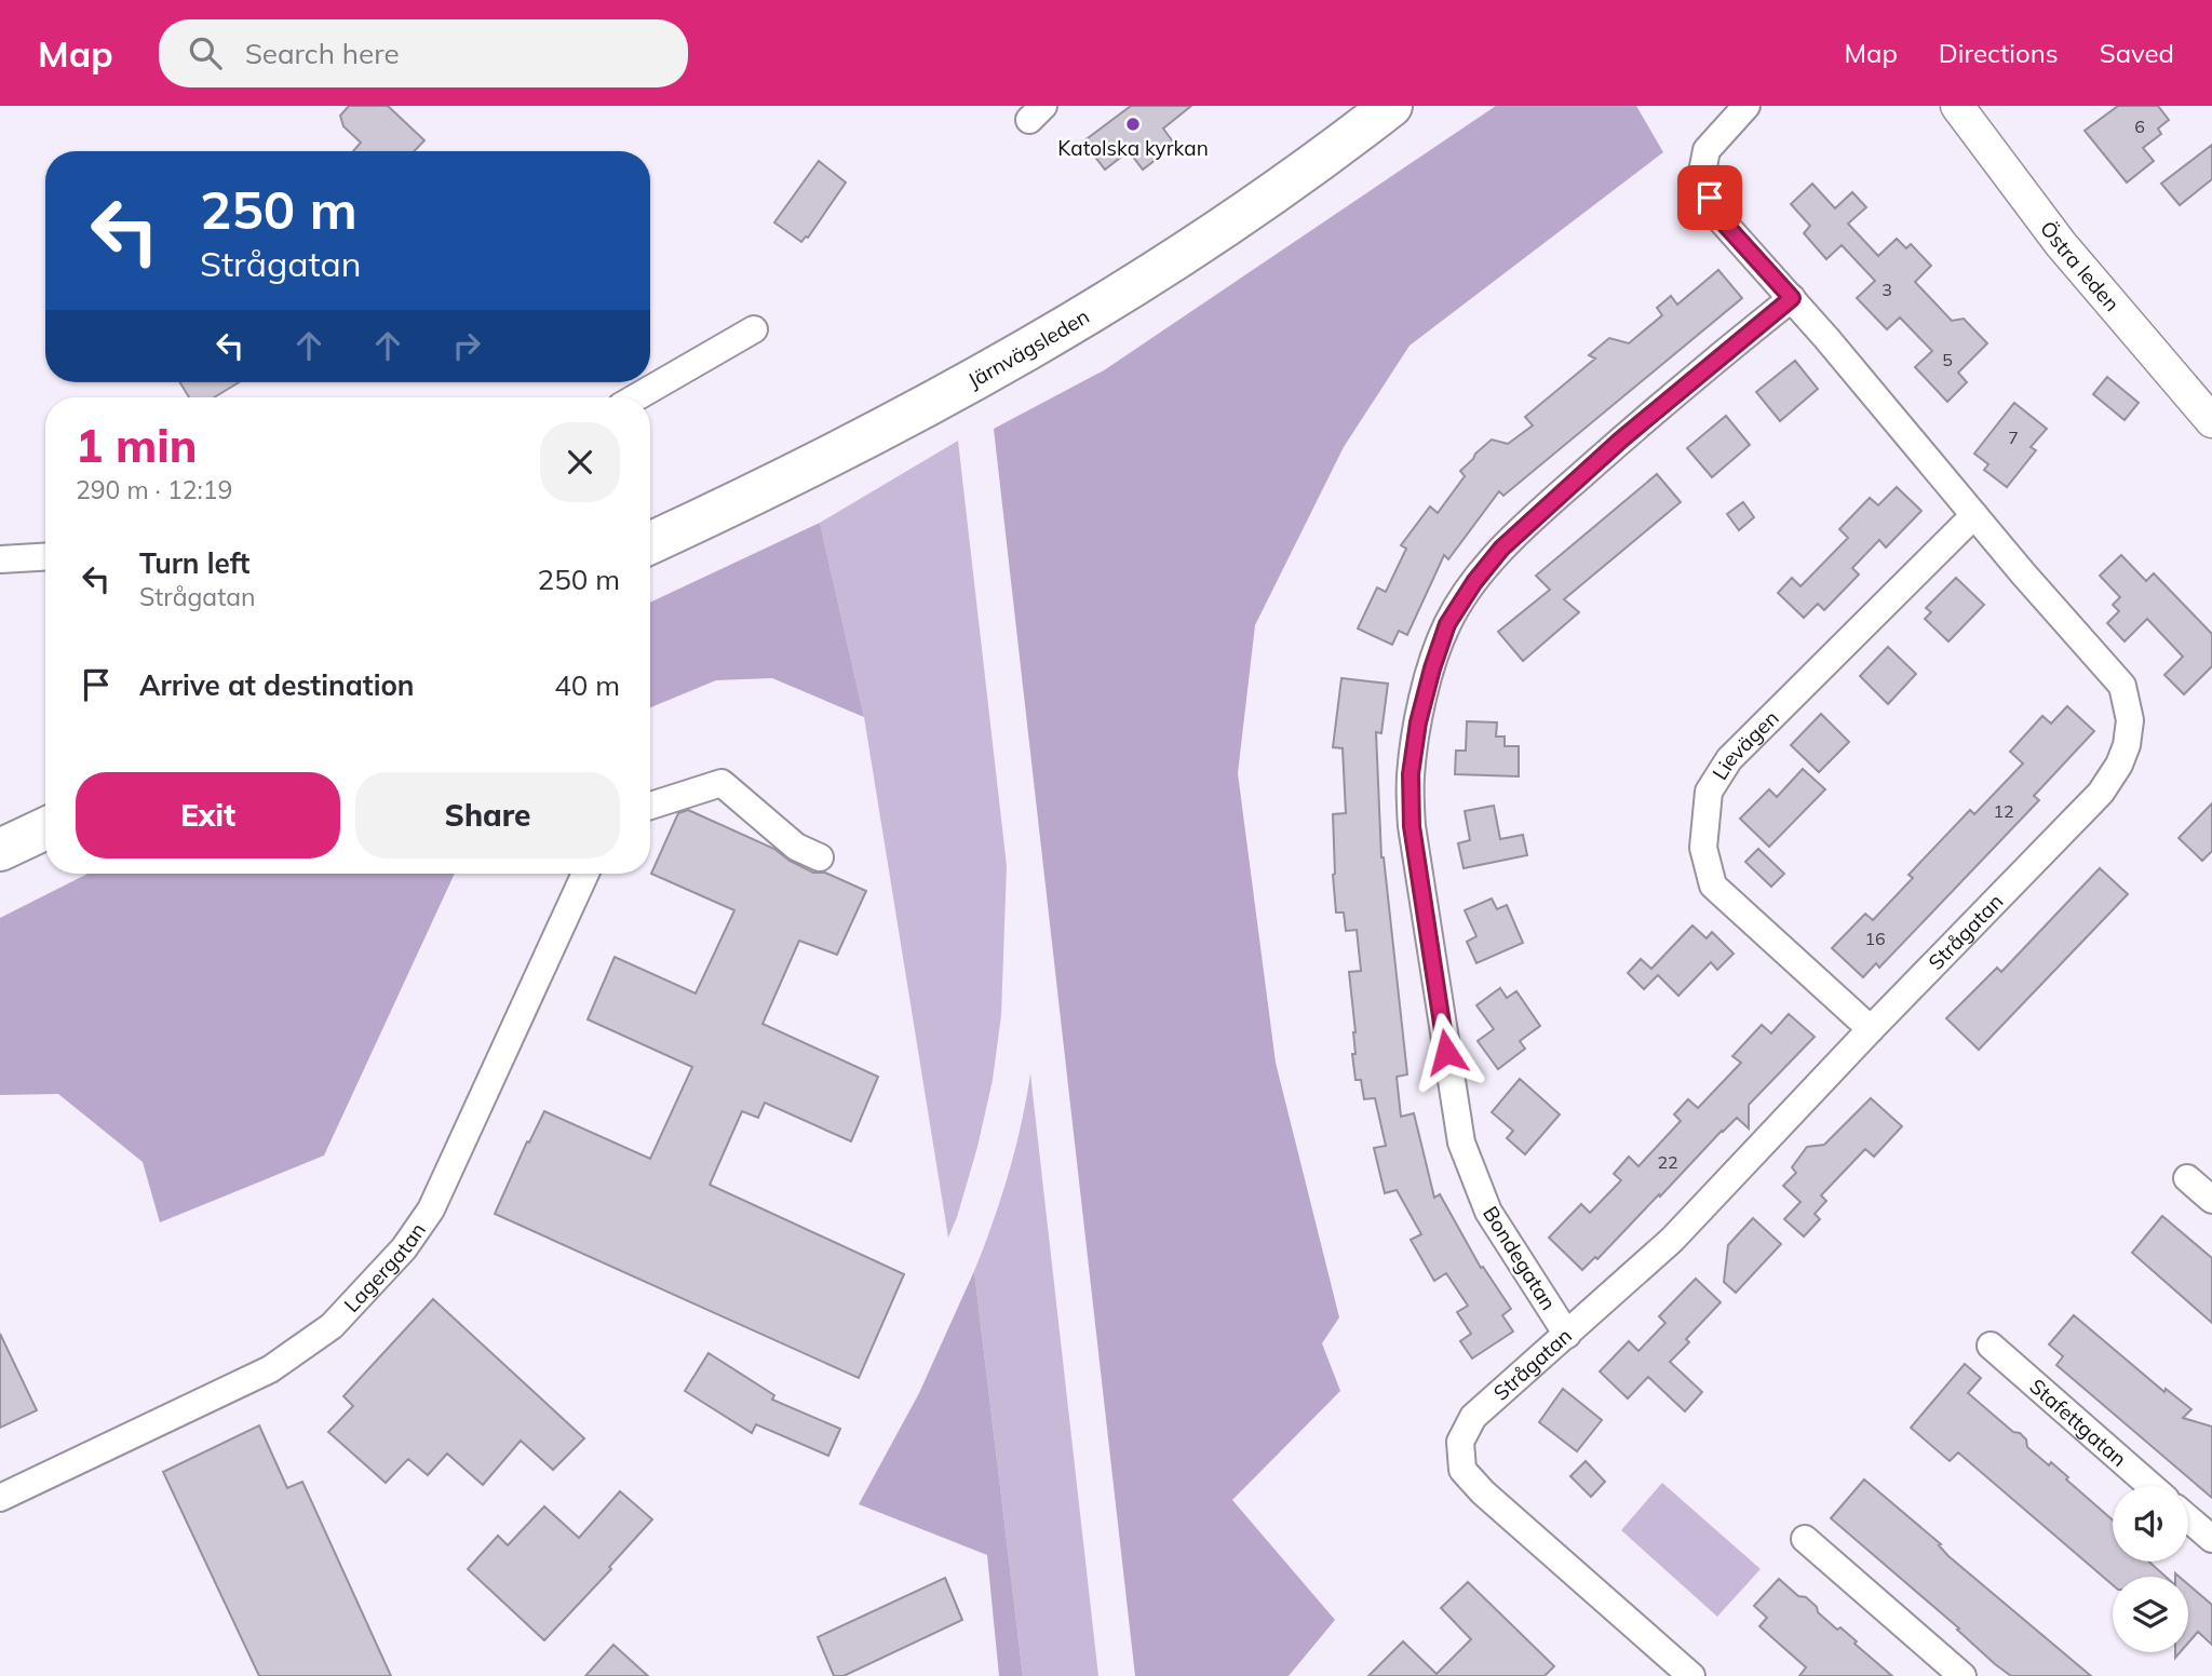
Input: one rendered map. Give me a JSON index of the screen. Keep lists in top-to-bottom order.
{
  "streets": {
    "main road": ["Järnvägsleden"],
    "street": [
      "Östra leden",
      "Lievägen",
      "Strågatan",
      "Bondegatan",
      "Lagergatan",
      "Stafettgatan"
    ]
  },
  "crossings": [
    ["Lievägen", "Strågatan"],
    ["Strågatan", "Bondegatan"]
  ],
  "places": ["Katolska kyrkan"],
  "house_numbers": [
    "6",
    "3",
    "5",
    "7",
    "12",
    "16",
    "22"
  ],
  "page": {
    "header": "Map",
    "search": "Search here",
    "nav": ["Map", "Directions", "Saved"],
    "turn": ["250 m", "Strågatan"],
    "heading": ["1 min", "290 m · 12:19"],
    "list": [
      {
        "name": "Turn left",
        "note": "Strågatan",
        "value": "250 m"
      },
      {
        "name": "Arrive at destination",
        "value": "40 m"
      }
    ],
    "buttons": ["Exit", "Share"]
  }
}
